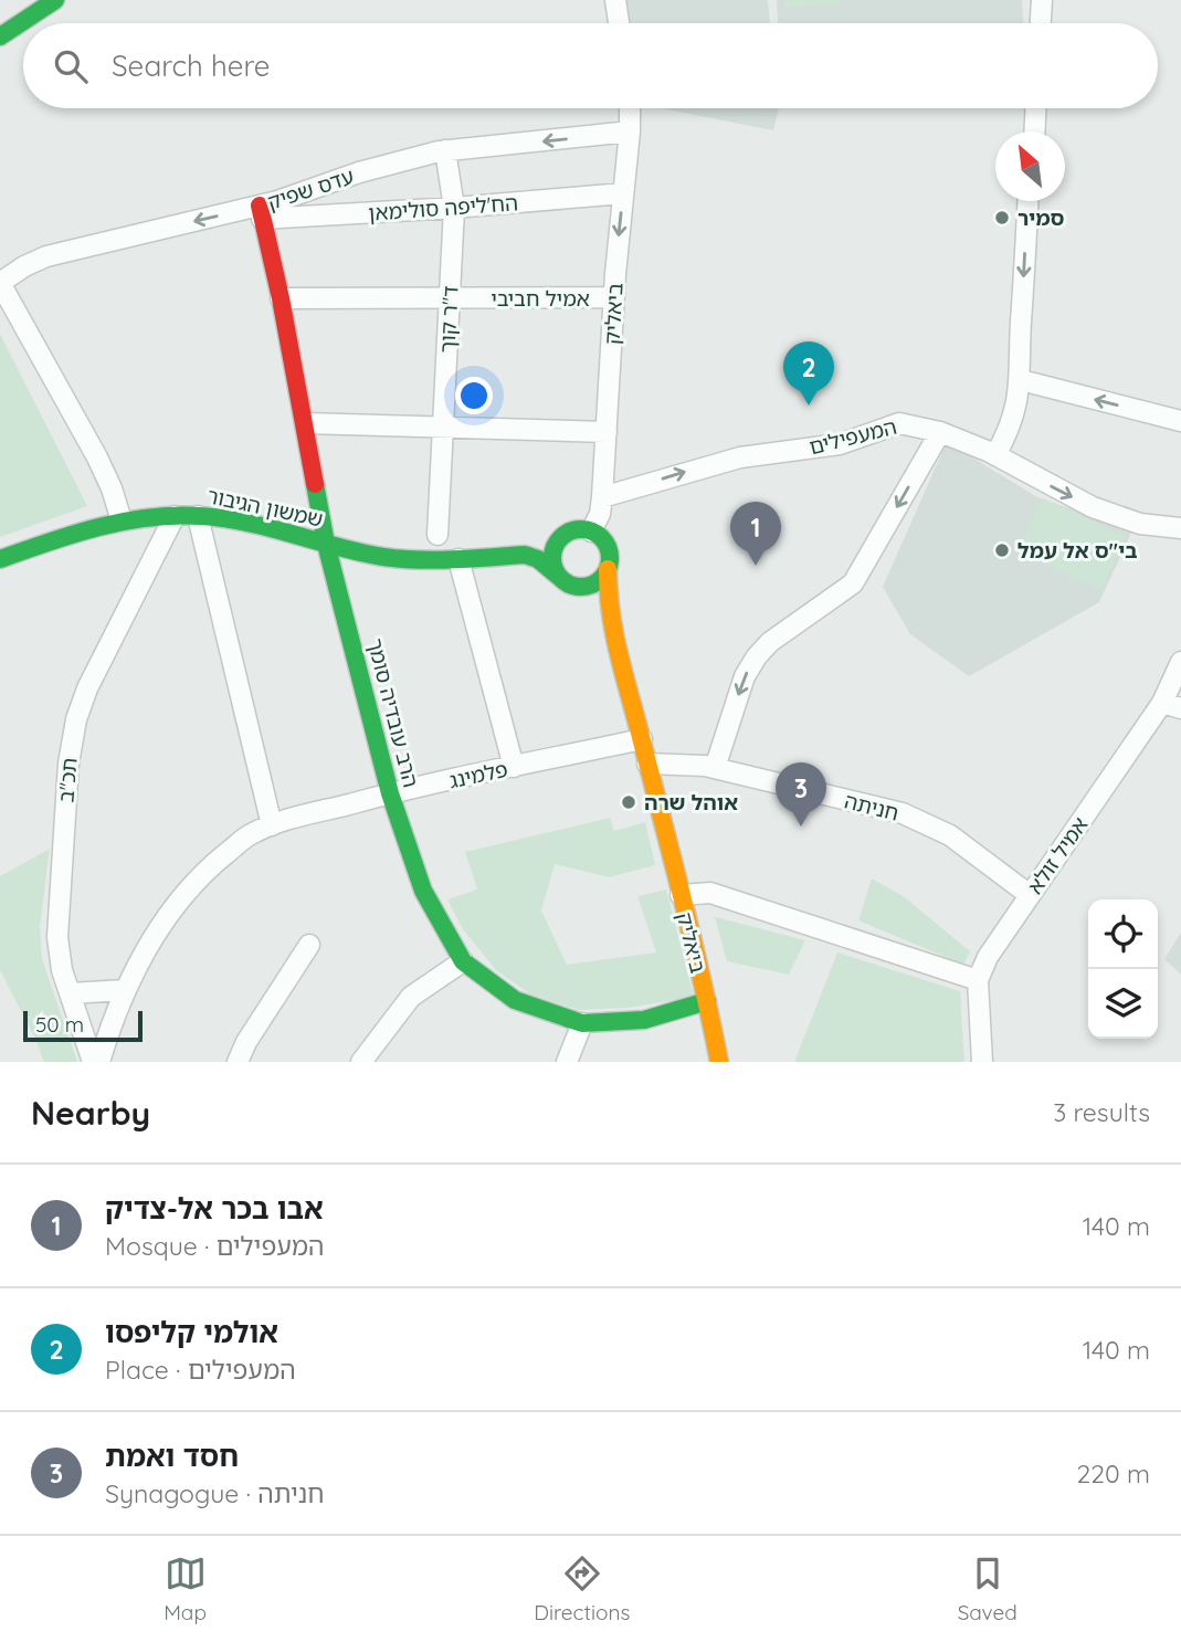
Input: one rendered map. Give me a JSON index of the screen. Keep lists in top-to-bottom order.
{
  "streets": {
    "street": [
      "עדס שפיק",
      "הח'ליפה סולימאן",
      "אמיל חביבי",
      "ביאליק",
      "ד\"ר קוך",
      "המעפילים",
      "שמשון הגיבור",
      "הרב עובדיה סומך",
      "פלמינג",
      "תכ''ב",
      "חניתה",
      "אמיל זולא"
    ]
  },
  "crossings": [
    ["עדס שפיק", "הח'ליפה סולימאן"],
    ["עדס שפיק", "ביאליק"],
    ["עדס שפיק", "ד\"ר קוך"],
    ["עדס שפיק", "הרב עובדיה סומך"],
    ["הח'ליפה סולימאן", "ביאליק"],
    ["הח'ליפה סולימאן", "ד\"ר קוך"],
    ["הח'ליפה סולימאן", "הרב עובדיה סומך"],
    ["אמיל חביבי", "ביאליק"],
    ["אמיל חביבי", "ד\"ר קוך"],
    ["אמיל חביבי", "הרב עובדיה סומך"],
    ["ביאליק", "המעפילים"],
    ["ביאליק", "שמשון הגיבור"],
    ["ביאליק", "הרב עובדיה סומך"],
    ["ביאליק", "פלמינג"],
    ["ביאליק", "חניתה"],
    ["שמשון הגיבור", "הרב עובדיה סומך"],
    ["שמשון הגיבור", "תכ''ב"],
    ["הרב עובדיה סומך", "פלמינג"],
    ["חניתה", "אמיל זולא"]
  ],
  "one_way": ["עדס שפיק"],
  "places": ["סמיר", "בי\"ס אל עמל", "אוהל שרה"],
  "scale_bar": "50 m",
  "north": "top left",
  "page": {
    "search": "Search here",
    "pins": ["2", "1", "3"],
    "scale": "50 m",
    "heading": ["Nearby", "3 results"],
    "list": [
      {
        "mark": "1",
        "name": "אבו בכר אל-צדיק",
        "note": "Mosque · המעפילים",
        "value": "140 m"
      },
      {
        "mark": "2",
        "name": "אולמי קליפסו",
        "note": "Place · המעפילים",
        "value": "140 m"
      },
      {
        "mark": "3",
        "name": "חסד ואמת",
        "note": "Synagogue · חניתה",
        "value": "220 m"
      }
    ],
    "nav": ["Map", "Directions", "Saved"]
  }
}
